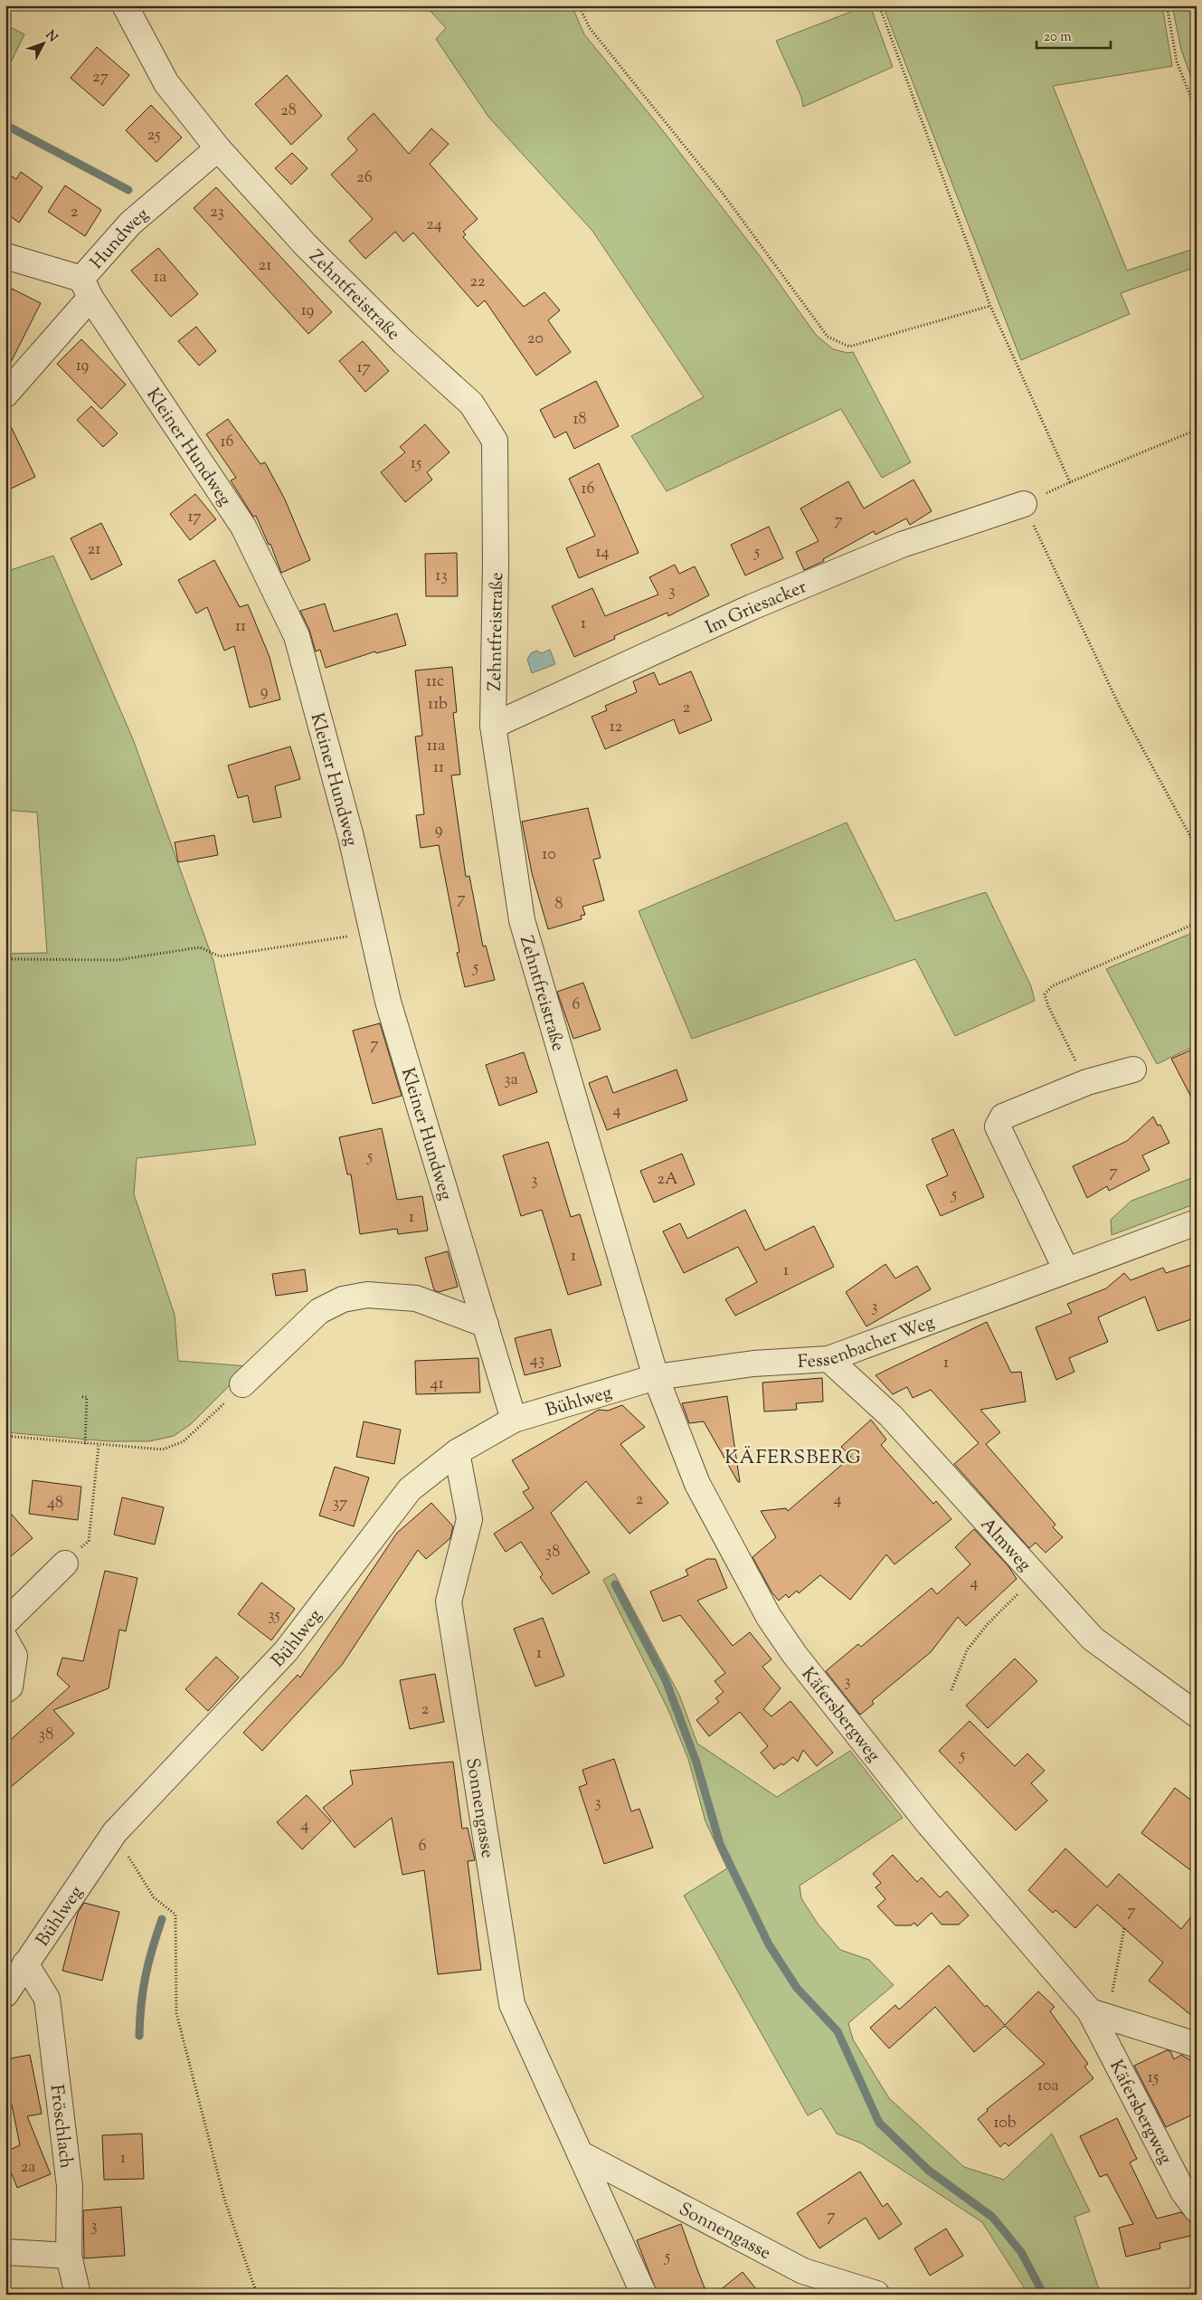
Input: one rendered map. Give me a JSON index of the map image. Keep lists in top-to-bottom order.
{
  "streets": {
    "street": [
      "Hundweg",
      "Zehntfreistraße",
      "Kleiner Hundweg",
      "Im Griesacker",
      "Fessenbacher Weg",
      "Bühlweg",
      "Almweg",
      "Käfersbergweg",
      "Sonnengasse",
      "Fröschlach"
    ]
  },
  "crossings": [
    ["Hundweg", "Zehntfreistraße"],
    ["Hundweg", "Kleiner Hundweg"],
    ["Zehntfreistraße", "Im Griesacker"],
    ["Zehntfreistraße", "Fessenbacher Weg"],
    ["Zehntfreistraße", "Bühlweg"],
    ["Zehntfreistraße", "Käfersbergweg"],
    ["Kleiner Hundweg", "Bühlweg"],
    ["Fessenbacher Weg", "Bühlweg"],
    ["Fessenbacher Weg", "Almweg"],
    ["Fessenbacher Weg", "Käfersbergweg"],
    ["Bühlweg", "Käfersbergweg"],
    ["Bühlweg", "Sonnengasse"],
    ["Bühlweg", "Fröschlach"]
  ],
  "districts": ["KÄFERSBERG"],
  "house_numbers": [
    "27",
    "28",
    "25",
    "26",
    "2",
    "23",
    "24",
    "21",
    "1a",
    "22",
    "19",
    "20",
    "19",
    "17",
    "18",
    "16",
    "15",
    "16",
    "17",
    "7",
    "21",
    "14",
    "5",
    "13",
    "3",
    "1",
    "11",
    "11c",
    "9",
    "11b",
    "2",
    "12",
    "11a",
    "11",
    "9",
    "10",
    "7",
    "8",
    "5",
    "6",
    "7",
    "3a",
    "4",
    "5",
    "7",
    "2A",
    "3",
    "5",
    "1",
    "1",
    "1",
    "3",
    "43",
    "1",
    "41",
    "2",
    "4",
    "48",
    "37",
    "38",
    "4",
    "35",
    "1",
    "3",
    "2",
    "38",
    "5",
    "3",
    "4",
    "6",
    "7",
    "15",
    "10a",
    "10b",
    "1",
    "2a",
    "7",
    "3",
    "5"
  ],
  "scale_bar": "20 m",
  "north": "top right"
}
